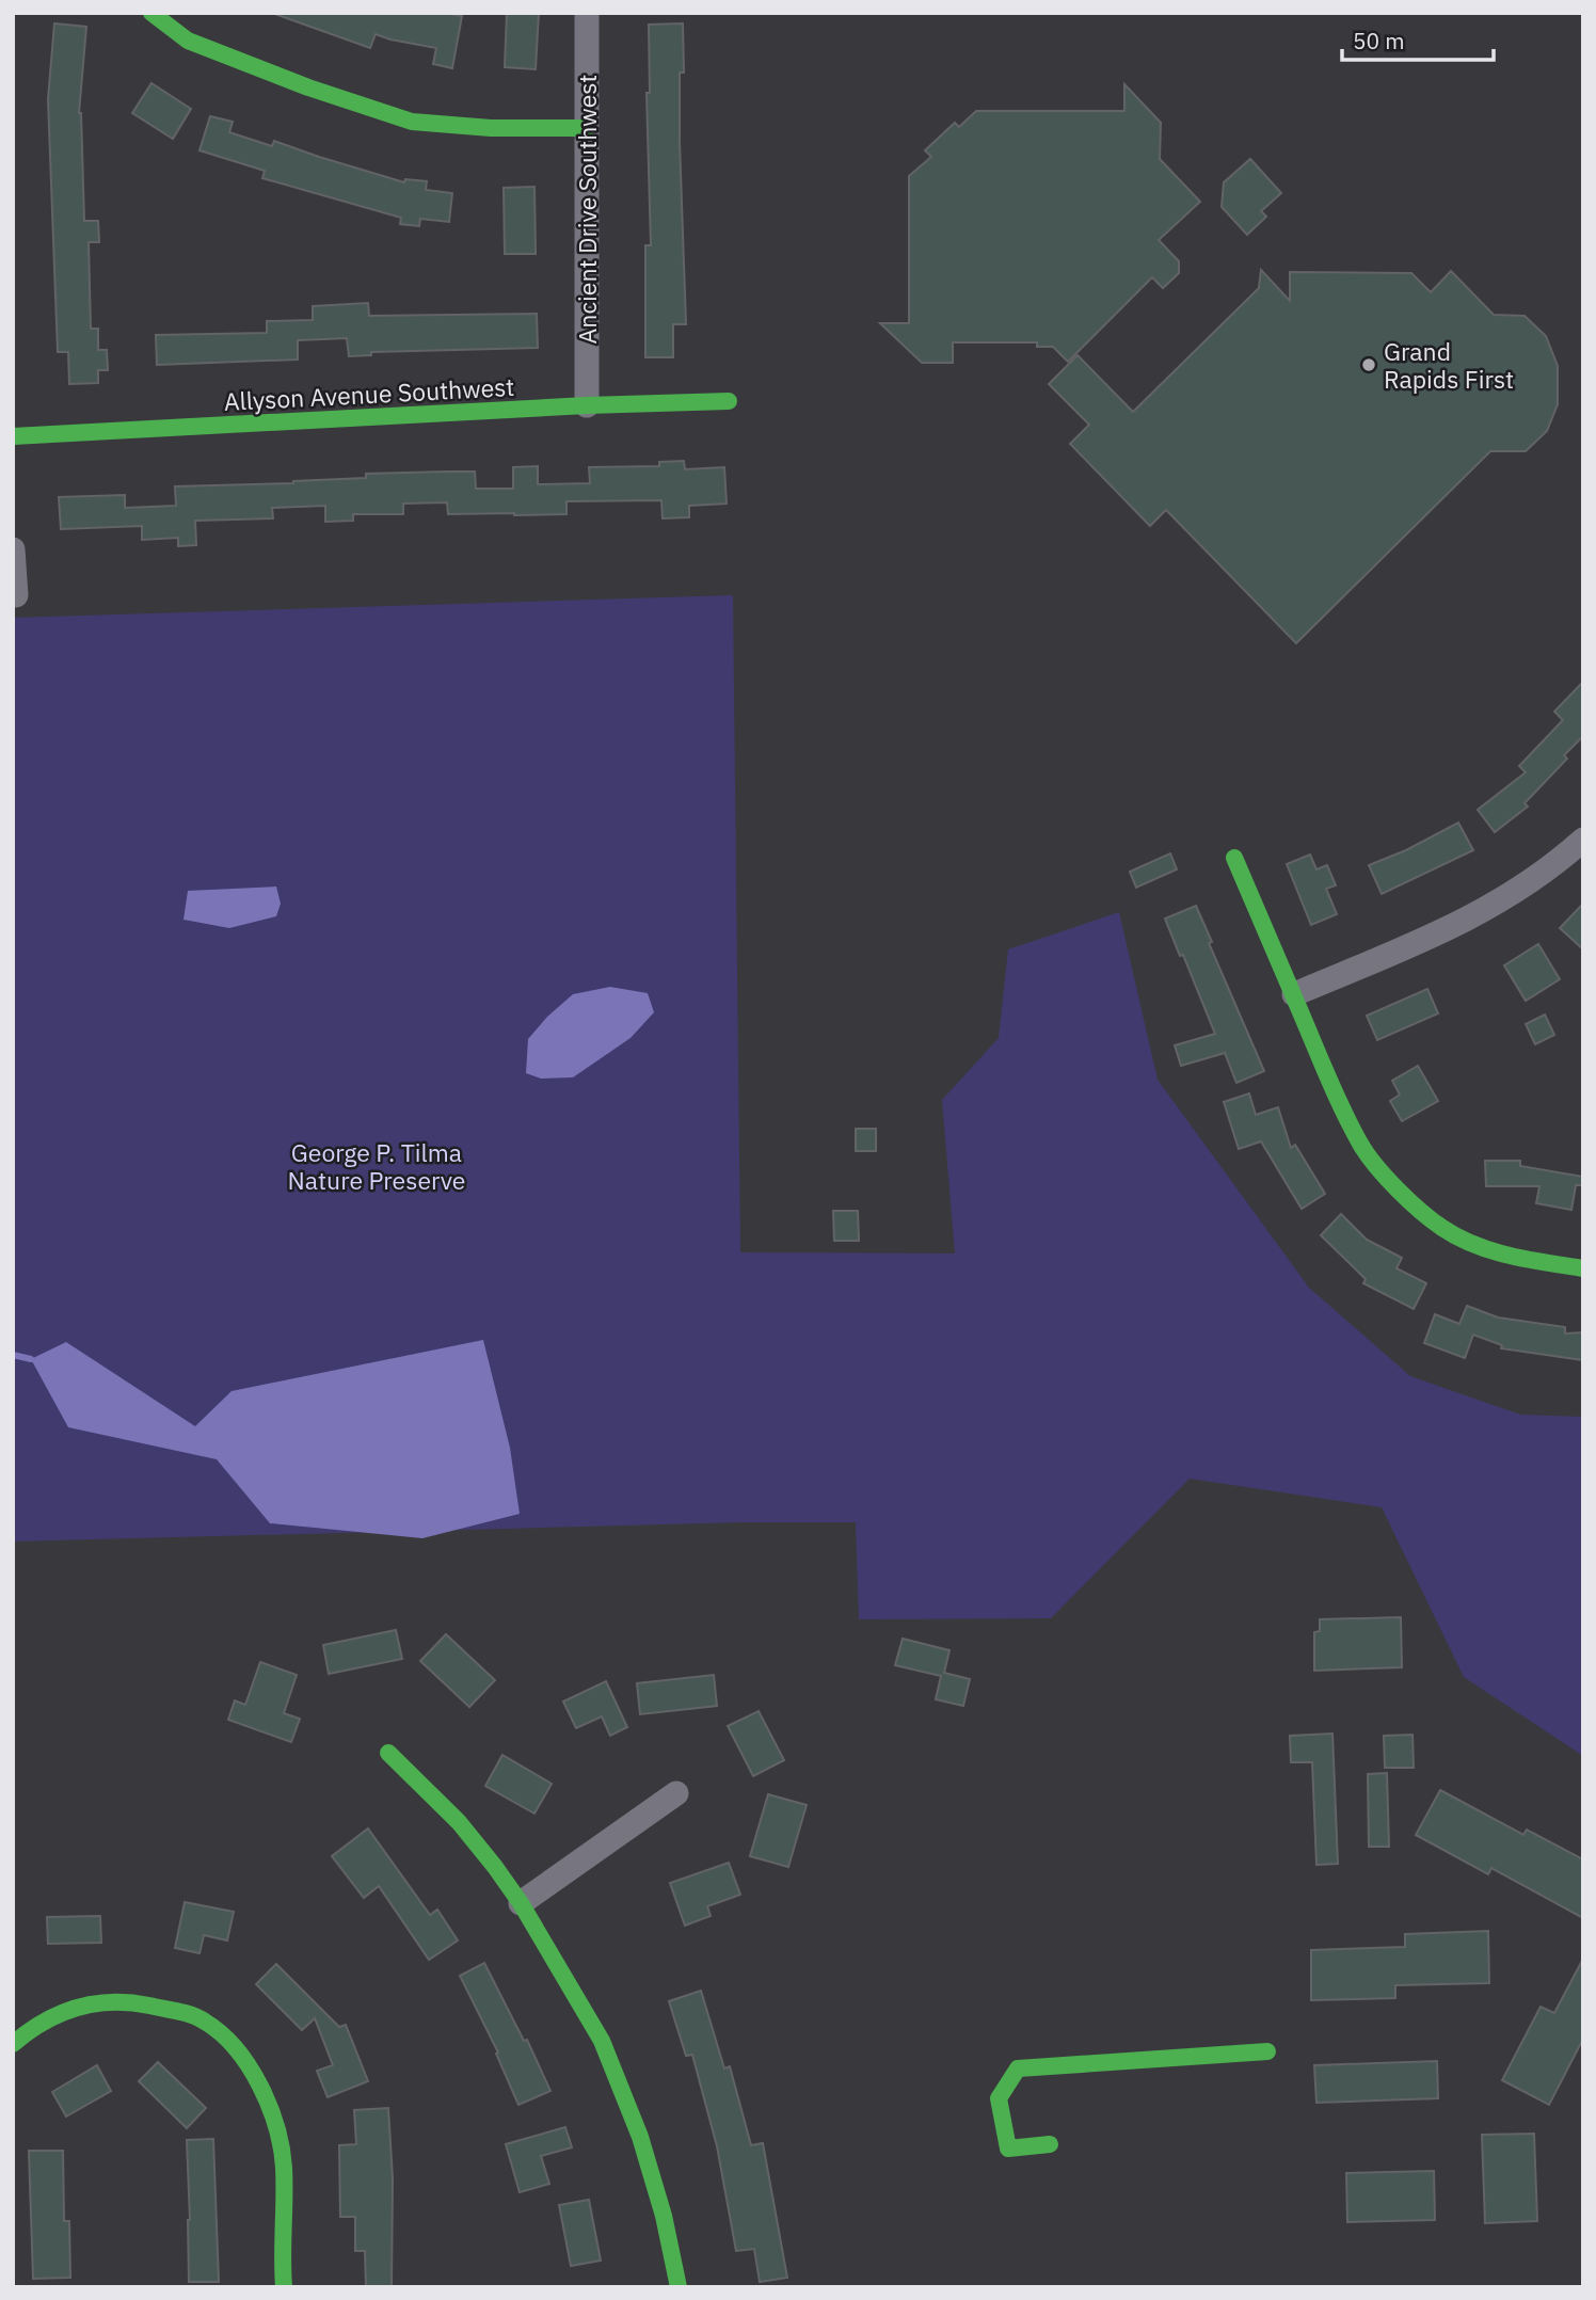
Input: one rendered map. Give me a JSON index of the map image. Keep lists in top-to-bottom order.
{
  "streets": {
    "street": ["Ancient Drive Southwest", "Allyson Avenue Southwest"]
  },
  "crossings": [
    ["Ancient Drive Southwest", "Allyson Avenue Southwest"]
  ],
  "parks": ["George P. Tilma Nature Preserve"],
  "places": ["Grand Rapids First"],
  "scale_bar": "50 m"
}
